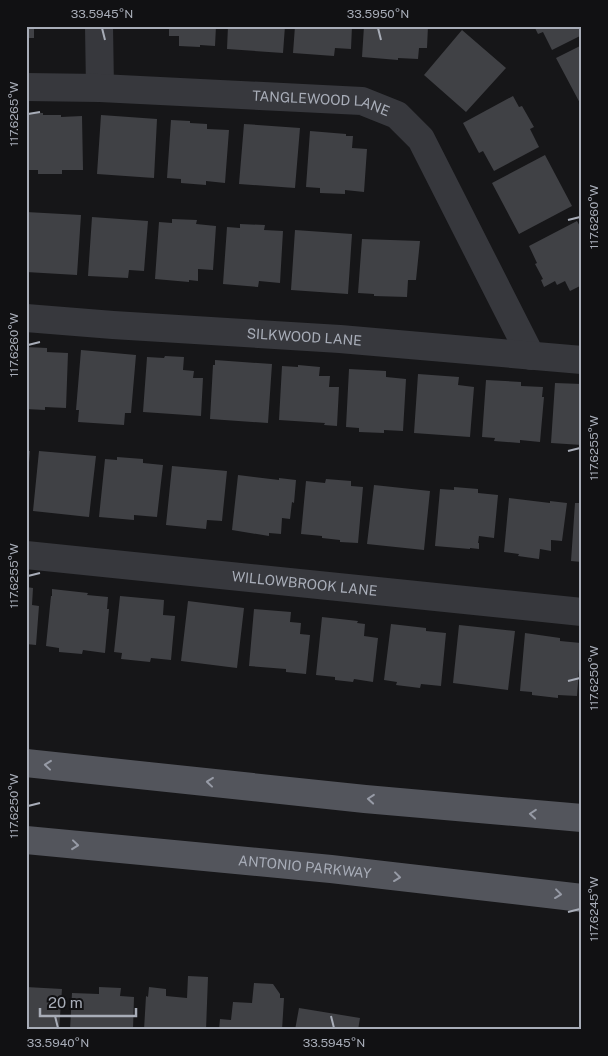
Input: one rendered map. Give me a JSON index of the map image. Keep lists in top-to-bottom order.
{
  "streets": {
    "main road": ["ANTONIO PARKWAY"],
    "street": ["TANGLEWOOD LANE", "SILKWOOD LANE", "WILLOWBROOK LANE"]
  },
  "crossings": [
    ["TANGLEWOOD LANE", "SILKWOOD LANE"]
  ],
  "scale_bar": "20 m",
  "coordinates": [
    "33.5945°N",
    "33.5950°N",
    "117.6265°W",
    "117.6260°W",
    "117.6255°W",
    "117.6250°W",
    "117.6245°W",
    "33.5940°N"
  ]
}
